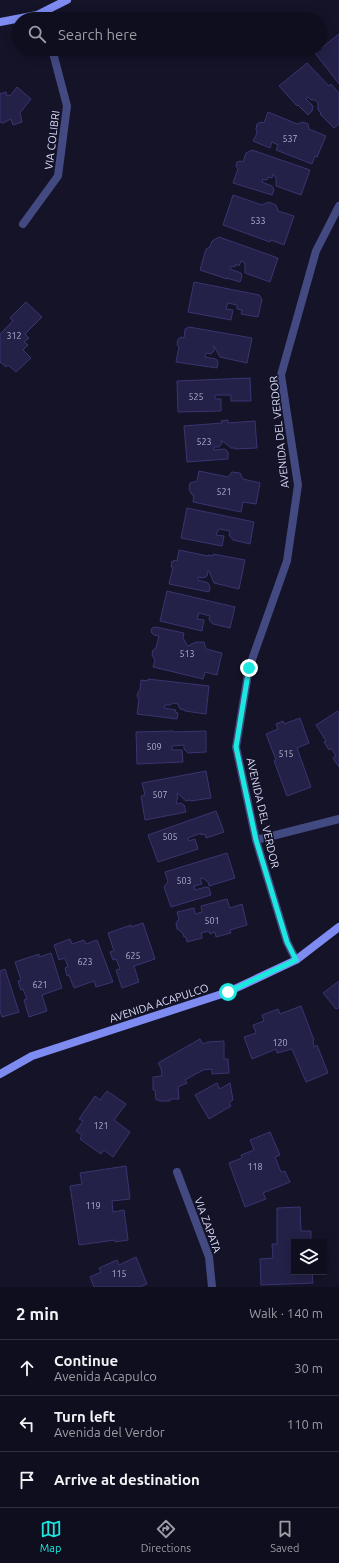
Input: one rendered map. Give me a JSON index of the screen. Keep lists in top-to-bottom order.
{
  "streets": {
    "street": [
      "VIA COLIBRI",
      "AVENIDA DEL VERDOR",
      "AVENIDA ACAPULCO",
      "VIA ZAPATA"
    ]
  },
  "crossings": [
    ["AVENIDA DEL VERDOR", "AVENIDA ACAPULCO"]
  ],
  "house_numbers": [
    "537",
    "533",
    "312",
    "525",
    "523",
    "521",
    "513",
    "509",
    "515",
    "507",
    "505",
    "503",
    "501",
    "625",
    "623",
    "621",
    "120",
    "121",
    "118",
    "119",
    "115"
  ],
  "page": {
    "search": "Search here",
    "heading": ["2 min", "Walk · 140 m"],
    "list": [
      ["Continue", "Avenida Acapulco", "30 m"],
      ["Turn left", "Avenida del Verdor", "110 m"],
      "Arrive at destination"
    ],
    "nav": ["Map", "Directions", "Saved"]
  }
}
